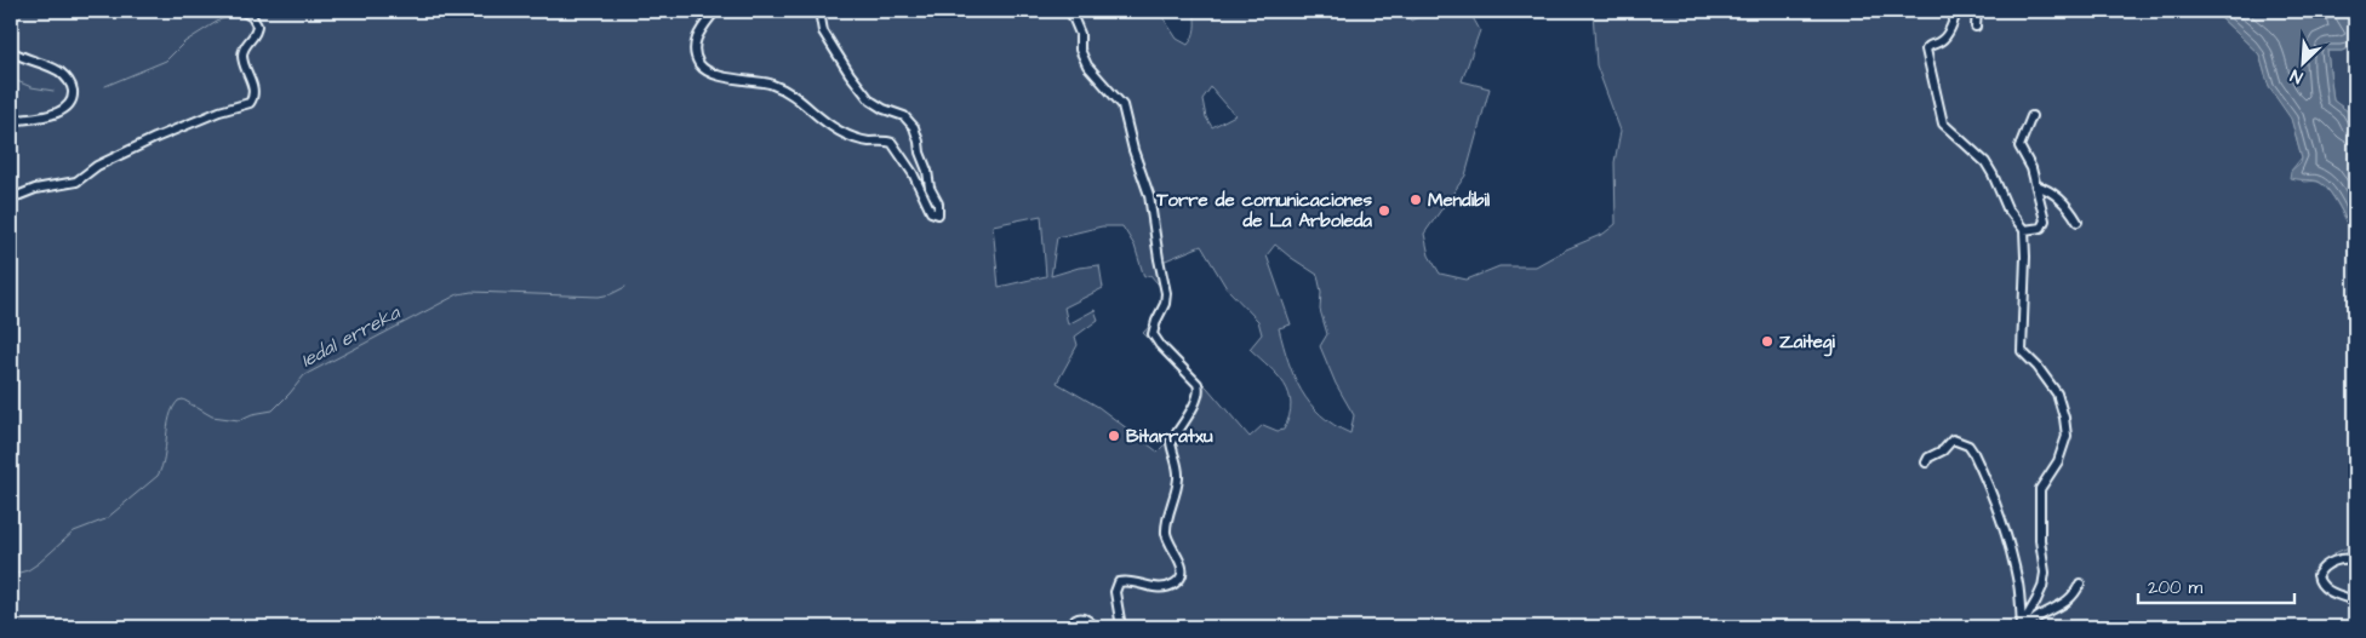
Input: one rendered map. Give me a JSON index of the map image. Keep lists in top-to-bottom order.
{
  "water": ["Iedal erreka"],
  "places": [
    "Mendibil",
    "Torre de comunicaciones de La Arboleda",
    "Zaitegi",
    "Bitarratxu"
  ],
  "scale_bar": "200 m",
  "north": "bottom left"
}
